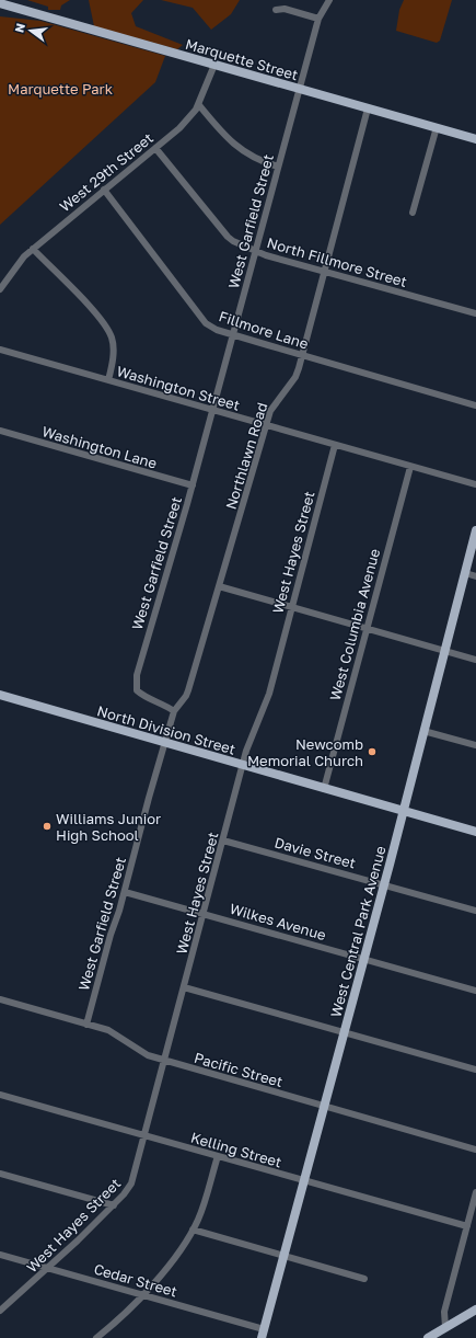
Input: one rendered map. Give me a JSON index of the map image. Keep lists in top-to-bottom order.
{
  "streets": {
    "main road": ["Marquette Street", "North Division Street", "West Central Park Avenue"],
    "street": [
      "West 29th Street",
      "West Garfield Street",
      "North Fillmore Street",
      "Fillmore Lane",
      "Washington Street",
      "Washington Lane",
      "Northlawn Road",
      "West Hayes Street",
      "West Columbia Avenue",
      "Davie Street",
      "Wilkes Avenue",
      "Pacific Street",
      "Kelling Street",
      "Cedar Street"
    ]
  },
  "crossings": [
    ["Marquette Street", "West 29th Street"],
    ["Marquette Street", "West Garfield Street"],
    ["Marquette Street", "Northlawn Road"],
    ["West 29th Street", "North Fillmore Street"],
    ["West 29th Street", "Fillmore Lane"],
    ["West Garfield Street", "North Fillmore Street"],
    ["West Garfield Street", "Fillmore Lane"],
    ["West Garfield Street", "Washington Street"],
    ["West Garfield Street", "Washington Lane"],
    ["West Garfield Street", "Northlawn Road"],
    ["West Garfield Street", "North Division Street"],
    ["West Garfield Street", "Wilkes Avenue"],
    ["West Garfield Street", "Pacific Street"],
    ["North Fillmore Street", "Northlawn Road"],
    ["Fillmore Lane", "Northlawn Road"],
    ["Washington Street", "Northlawn Road"],
    ["Washington Street", "West Hayes Street"],
    ["Washington Street", "West Columbia Avenue"],
    ["West Hayes Street", "North Division Street"],
    ["West Hayes Street", "Davie Street"],
    ["West Hayes Street", "Wilkes Avenue"],
    ["West Hayes Street", "Pacific Street"],
    ["West Hayes Street", "Kelling Street"],
    ["West Hayes Street", "Cedar Street"],
    ["West Columbia Avenue", "North Division Street"],
    ["North Division Street", "West Central Park Avenue"],
    ["Davie Street", "West Central Park Avenue"],
    ["Wilkes Avenue", "West Central Park Avenue"],
    ["West Central Park Avenue", "Pacific Street"],
    ["West Central Park Avenue", "Kelling Street"],
    ["West Central Park Avenue", "Cedar Street"]
  ],
  "parks": ["Marquette Park"],
  "places": ["Newcomb Memorial Church", "Williams Junior High School"],
  "north": "left"
}
